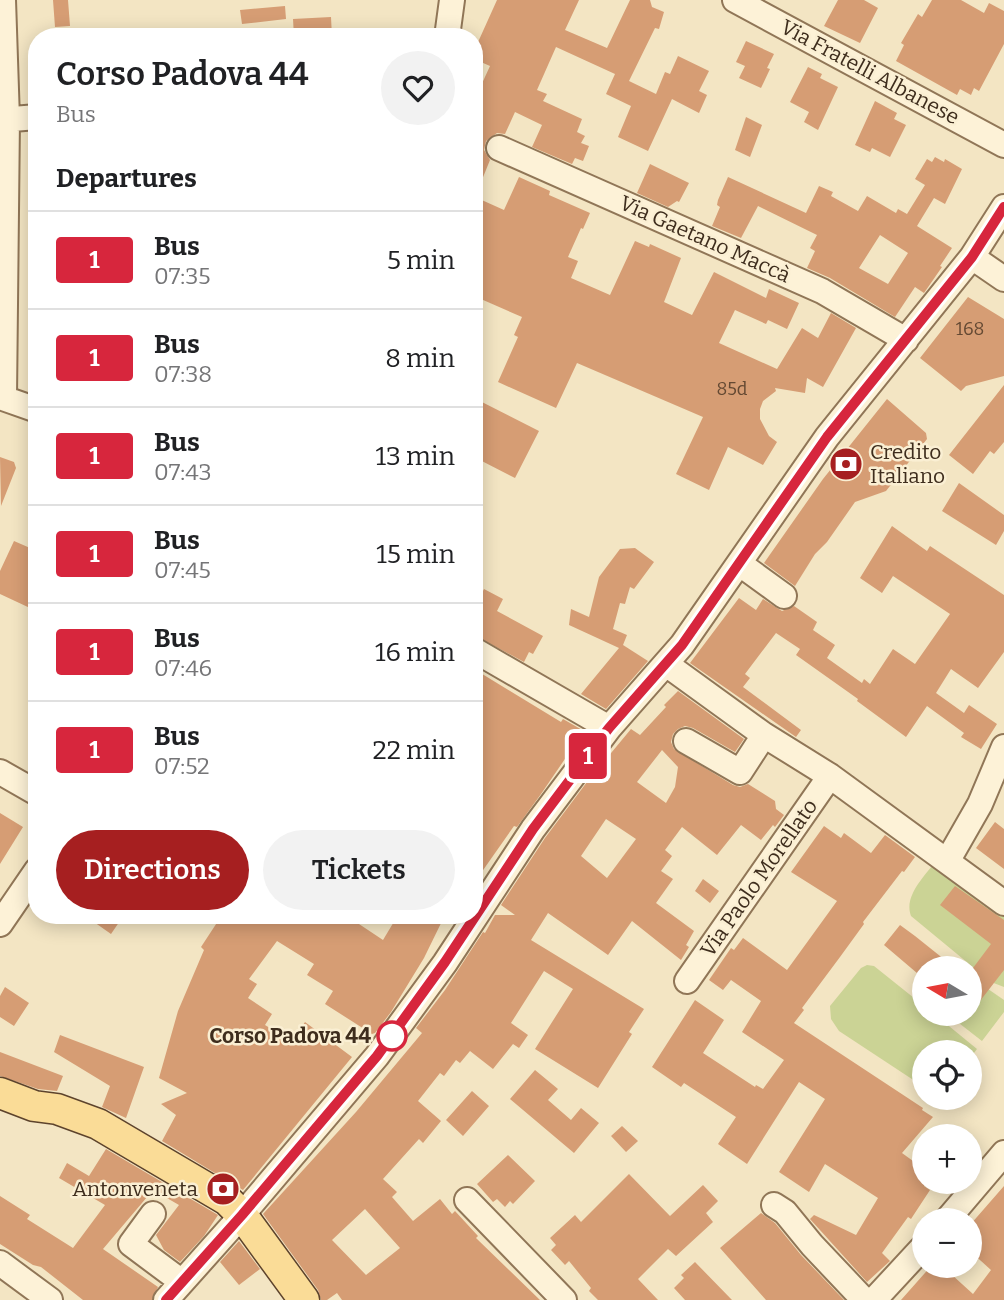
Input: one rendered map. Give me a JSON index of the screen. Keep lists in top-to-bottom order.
{
  "streets": {
    "street": ["Via Fratelli Albanese", "Via Gaetano Maccà", "Via Paolo Morellato"]
  },
  "places": {
    "bank": ["Credito Italiano", "Antonveneta"],
    "other": ["Corso Padova 44"]
  },
  "lines": ["bus line 1"],
  "house_numbers": ["168", "85d"],
  "north": "left",
  "page": {
    "on_map": "1",
    "heading": [
      ["Corso Padova 44", "Bus"],
      "Departures"
    ],
    "list": [
      {
        "mark": "1",
        "name": "Bus",
        "note": "07:35",
        "value": "5 min"
      },
      {
        "mark": "1",
        "name": "Bus",
        "note": "07:38",
        "value": "8 min"
      },
      {
        "mark": "1",
        "name": "Bus",
        "note": "07:43",
        "value": "13 min"
      },
      {
        "mark": "1",
        "name": "Bus",
        "note": "07:45",
        "value": "15 min"
      },
      {
        "mark": "1",
        "name": "Bus",
        "note": "07:46",
        "value": "16 min"
      },
      {
        "mark": "1",
        "name": "Bus",
        "note": "07:52",
        "value": "22 min"
      }
    ],
    "buttons": ["Directions", "Tickets"],
    "map_buttons": ["+", "−"]
  }
}
